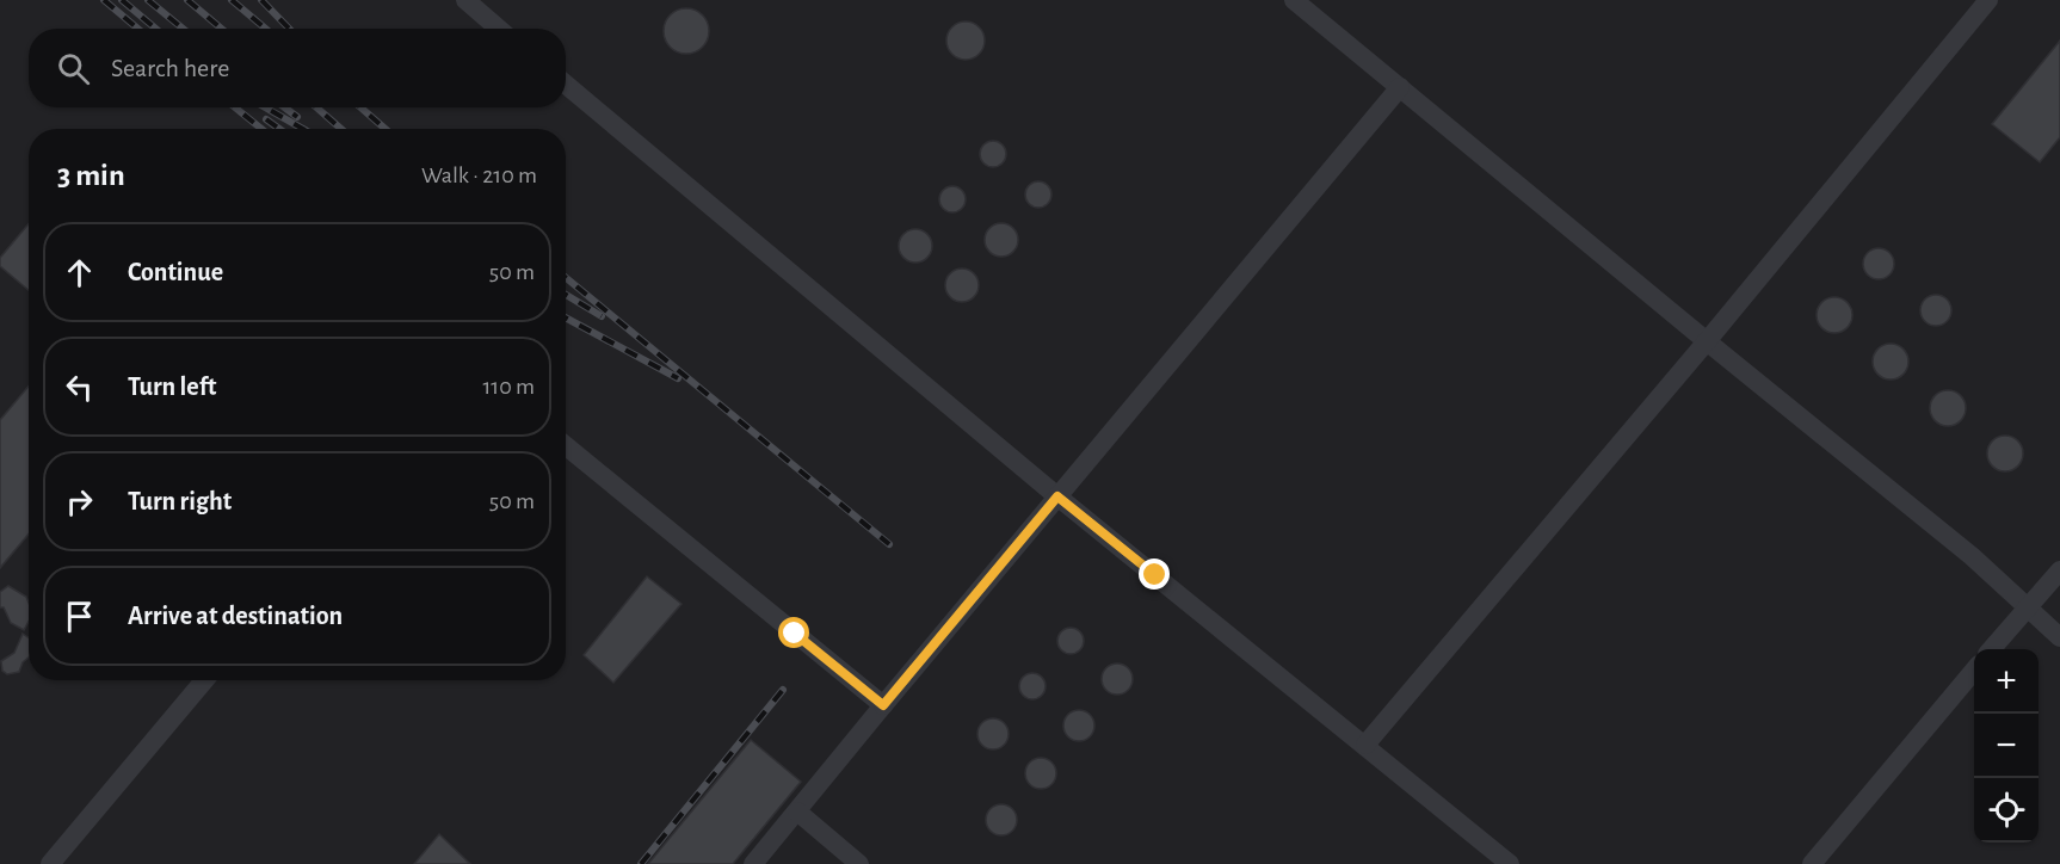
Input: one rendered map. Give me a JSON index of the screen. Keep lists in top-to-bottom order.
{
  "page": {
    "search": "Search here",
    "heading": ["3 min", "Walk · 210 m"],
    "list": [
      ["Continue", "50 m"],
      ["Turn left", "110 m"],
      ["Turn right", "50 m"],
      "Arrive at destination"
    ],
    "map_buttons": ["+", "−"]
  }
}
